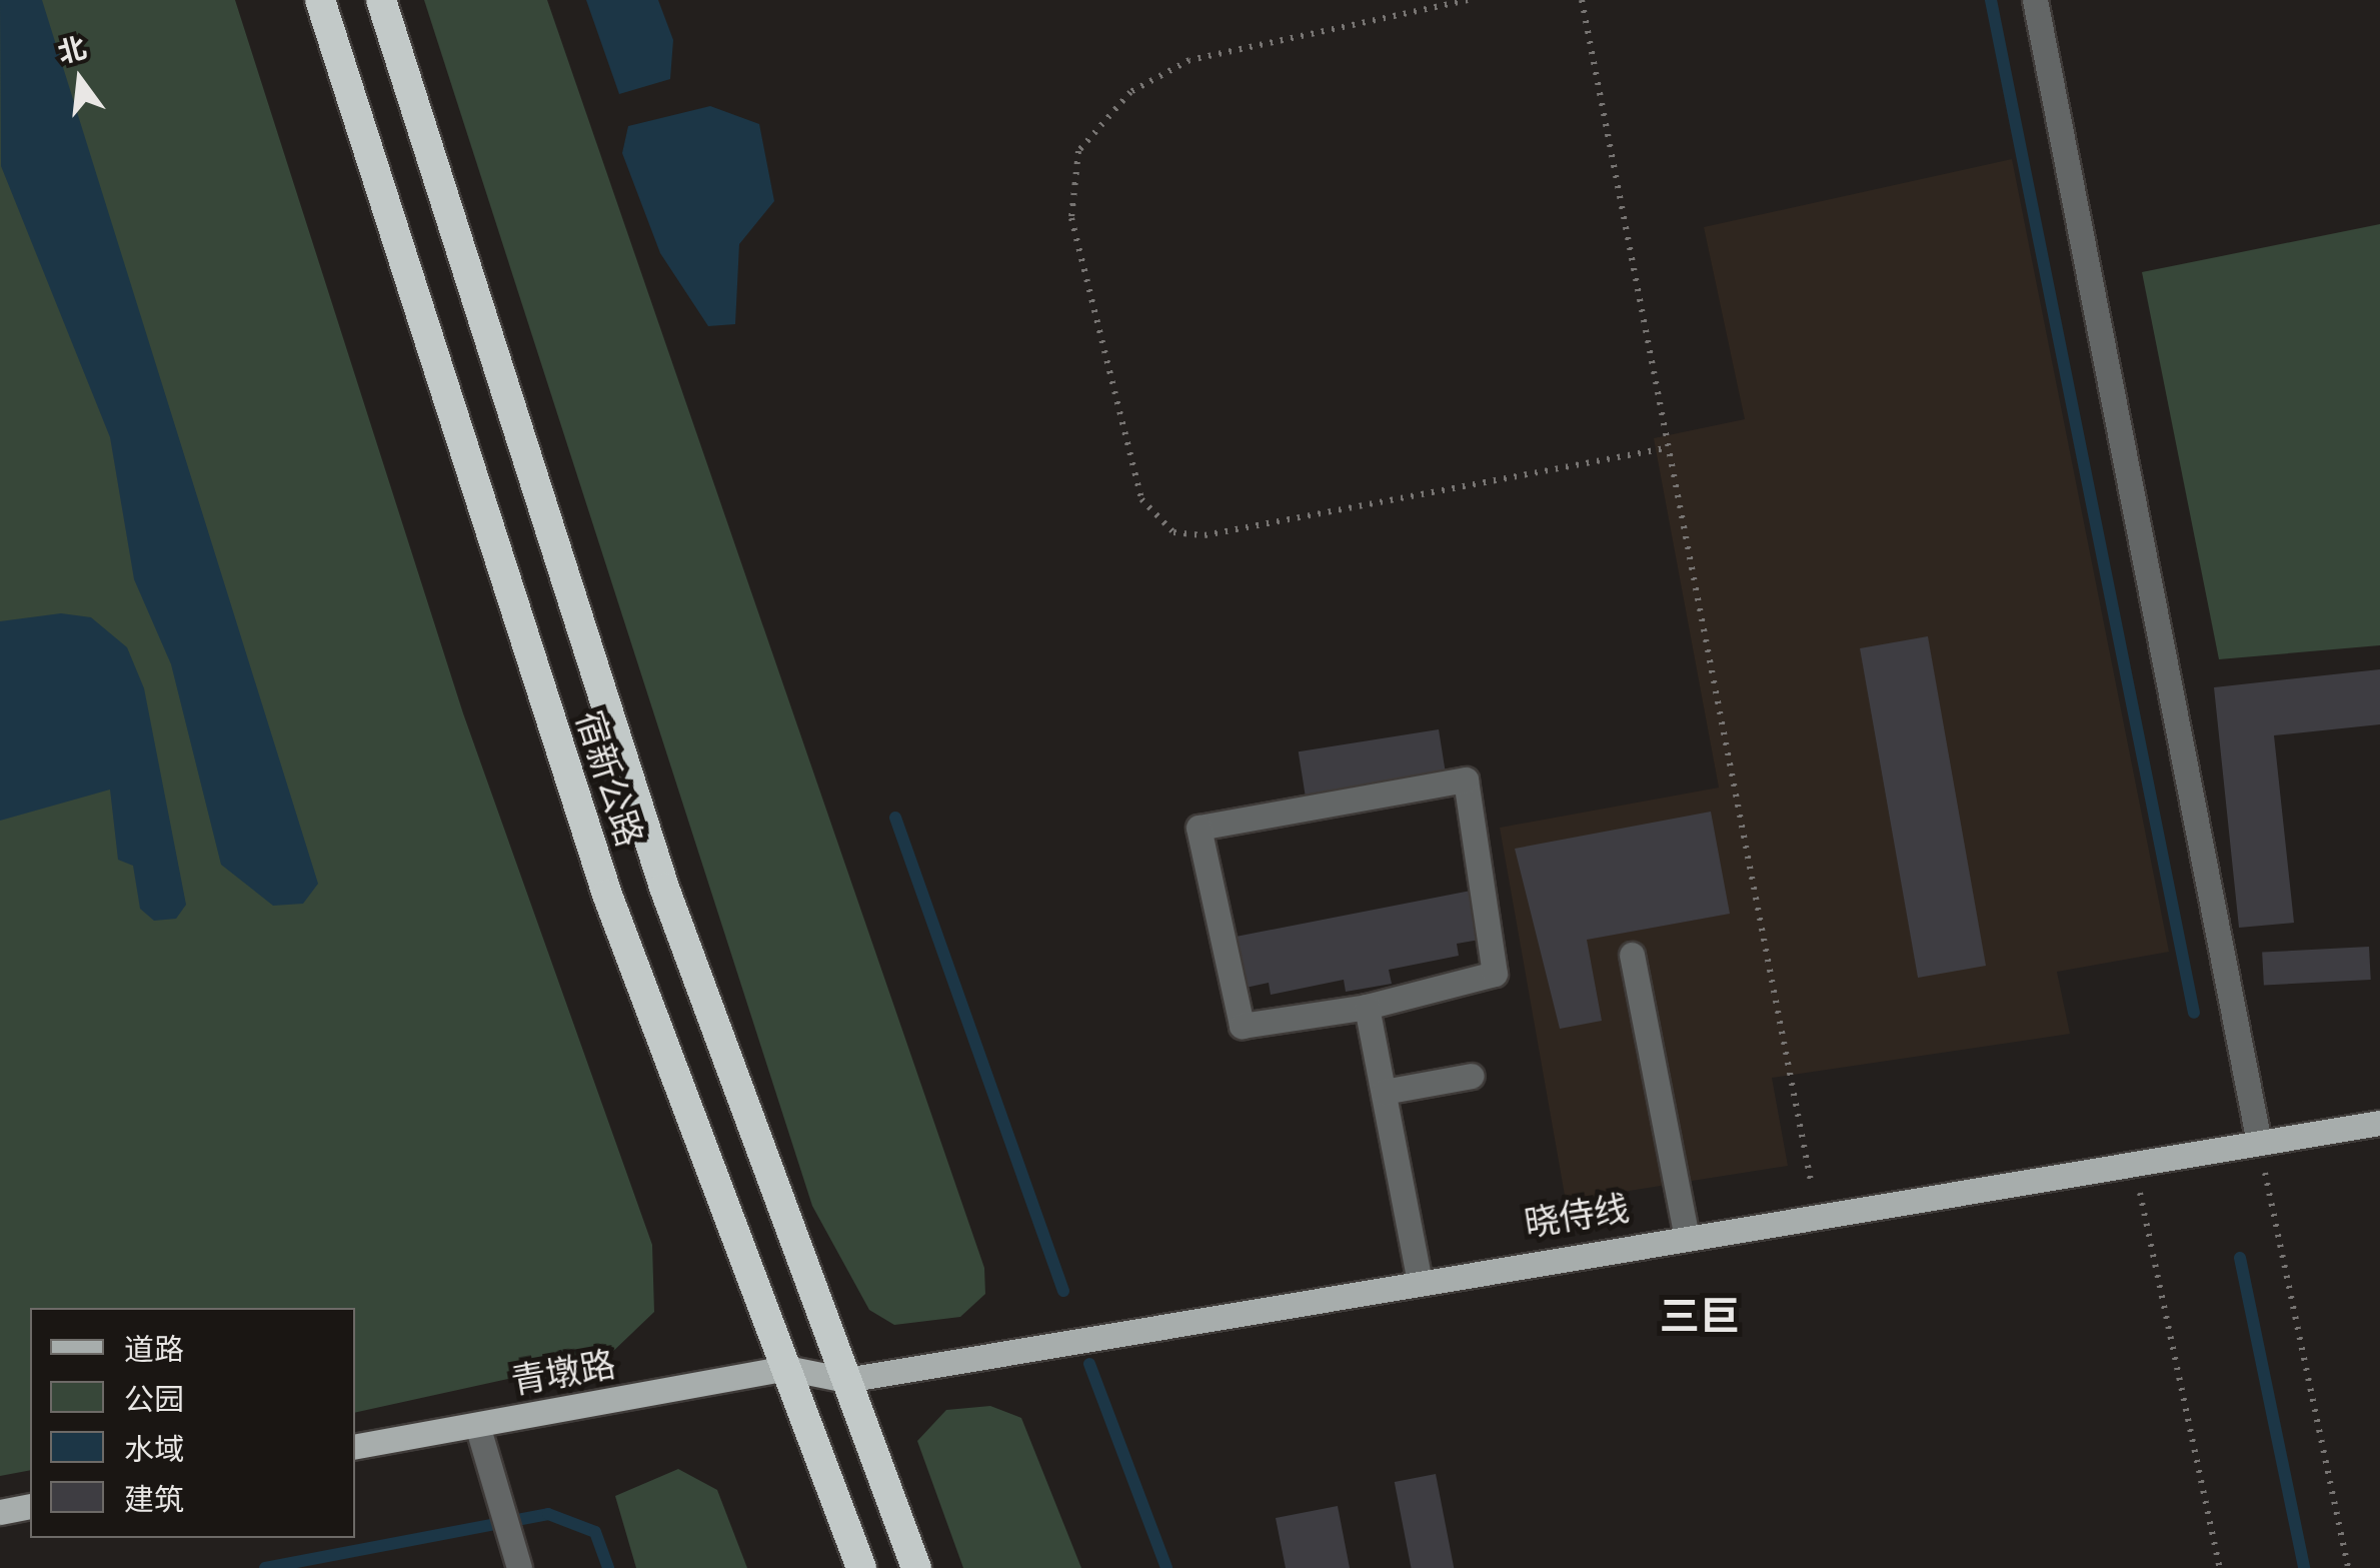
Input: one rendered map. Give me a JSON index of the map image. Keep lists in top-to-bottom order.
{
  "streets": {
    "highway": ["宿新公路"],
    "main road": ["晓侍线", "青墩路"]
  },
  "crossings": [
    ["宿新公路", "晓侍线"],
    ["宿新公路", "青墩路"],
    ["晓侍线", "青墩路"]
  ],
  "districts": ["三巨"],
  "legend": [
    "道路",
    "公园",
    "水域",
    "建筑"
  ],
  "north": "top"
}
